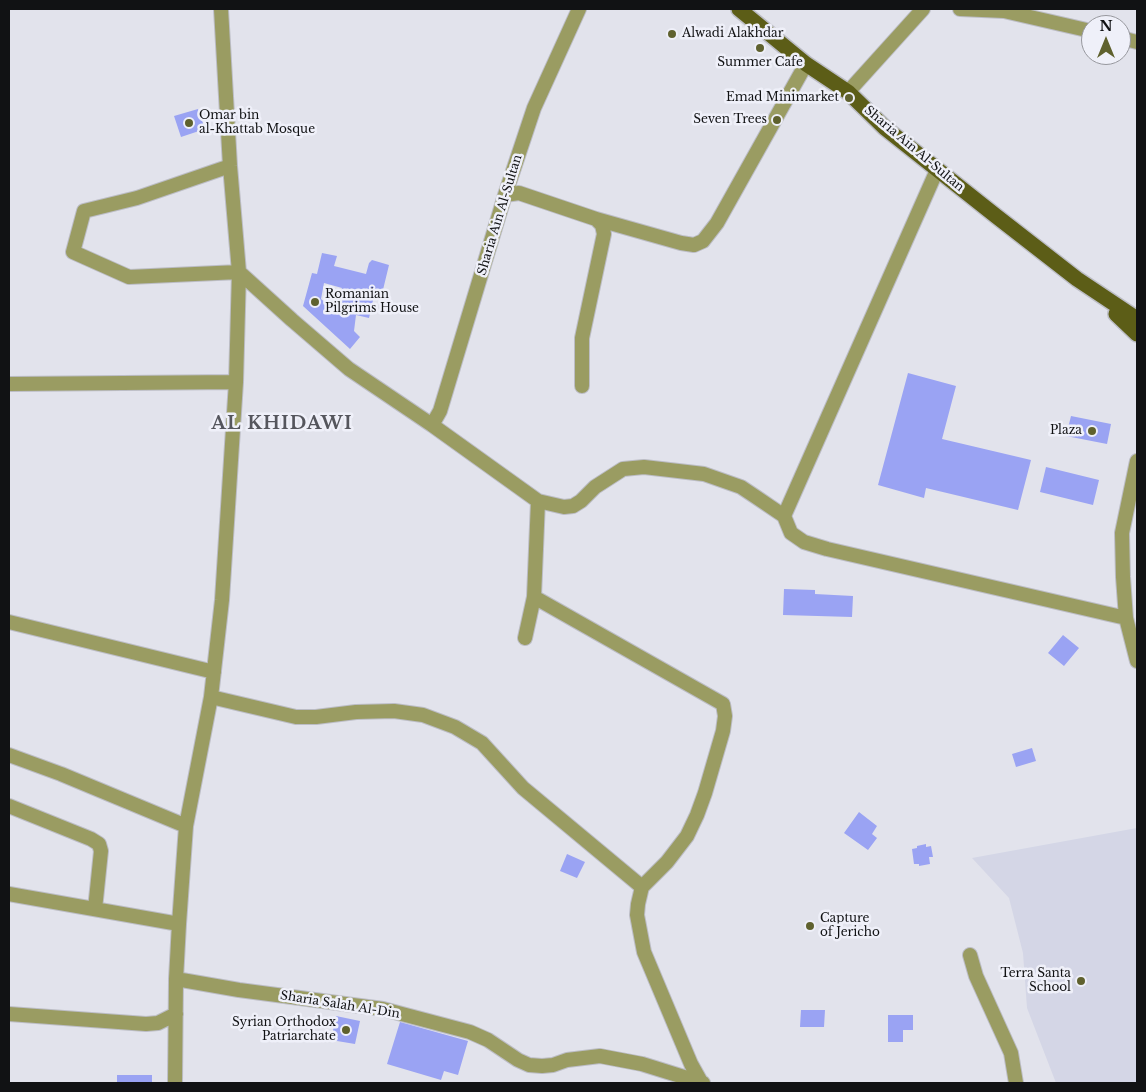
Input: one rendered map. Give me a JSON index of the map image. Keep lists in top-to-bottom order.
{
  "streets": {
    "main road": ["Sharia Ain Al-Sultan"],
    "street": ["Sharia Salah Al-Din"]
  },
  "districts": ["AL KHIDAWI"],
  "places": [
    "Alwadi Alakhdar",
    "Summer Cafe",
    "Emad Minimarket",
    "Seven Trees",
    "Omar bin al-Khattab Mosque",
    "Romanian Pilgrims House",
    "Plaza",
    "Capture of Jericho",
    "Terra Santa School",
    "Syrian Orthodox Patriarchate"
  ],
  "north": "top"
}
